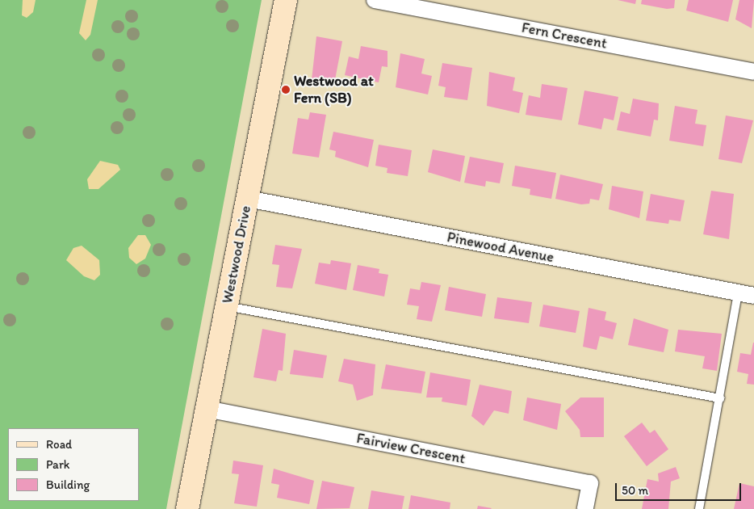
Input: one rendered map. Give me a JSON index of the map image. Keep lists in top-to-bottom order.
{
  "streets": {
    "street": [
      "Fern Crescent",
      "Pinewood Avenue",
      "Westwood Drive",
      "Fairview Crescent"
    ]
  },
  "crossings": [
    ["Pinewood Avenue", "Westwood Drive"],
    ["Westwood Drive", "Fairview Crescent"]
  ],
  "places": ["Westwood at Fern (SB)"],
  "legend": ["Road", "Park", "Building"],
  "scale_bar": "50 m"
}
